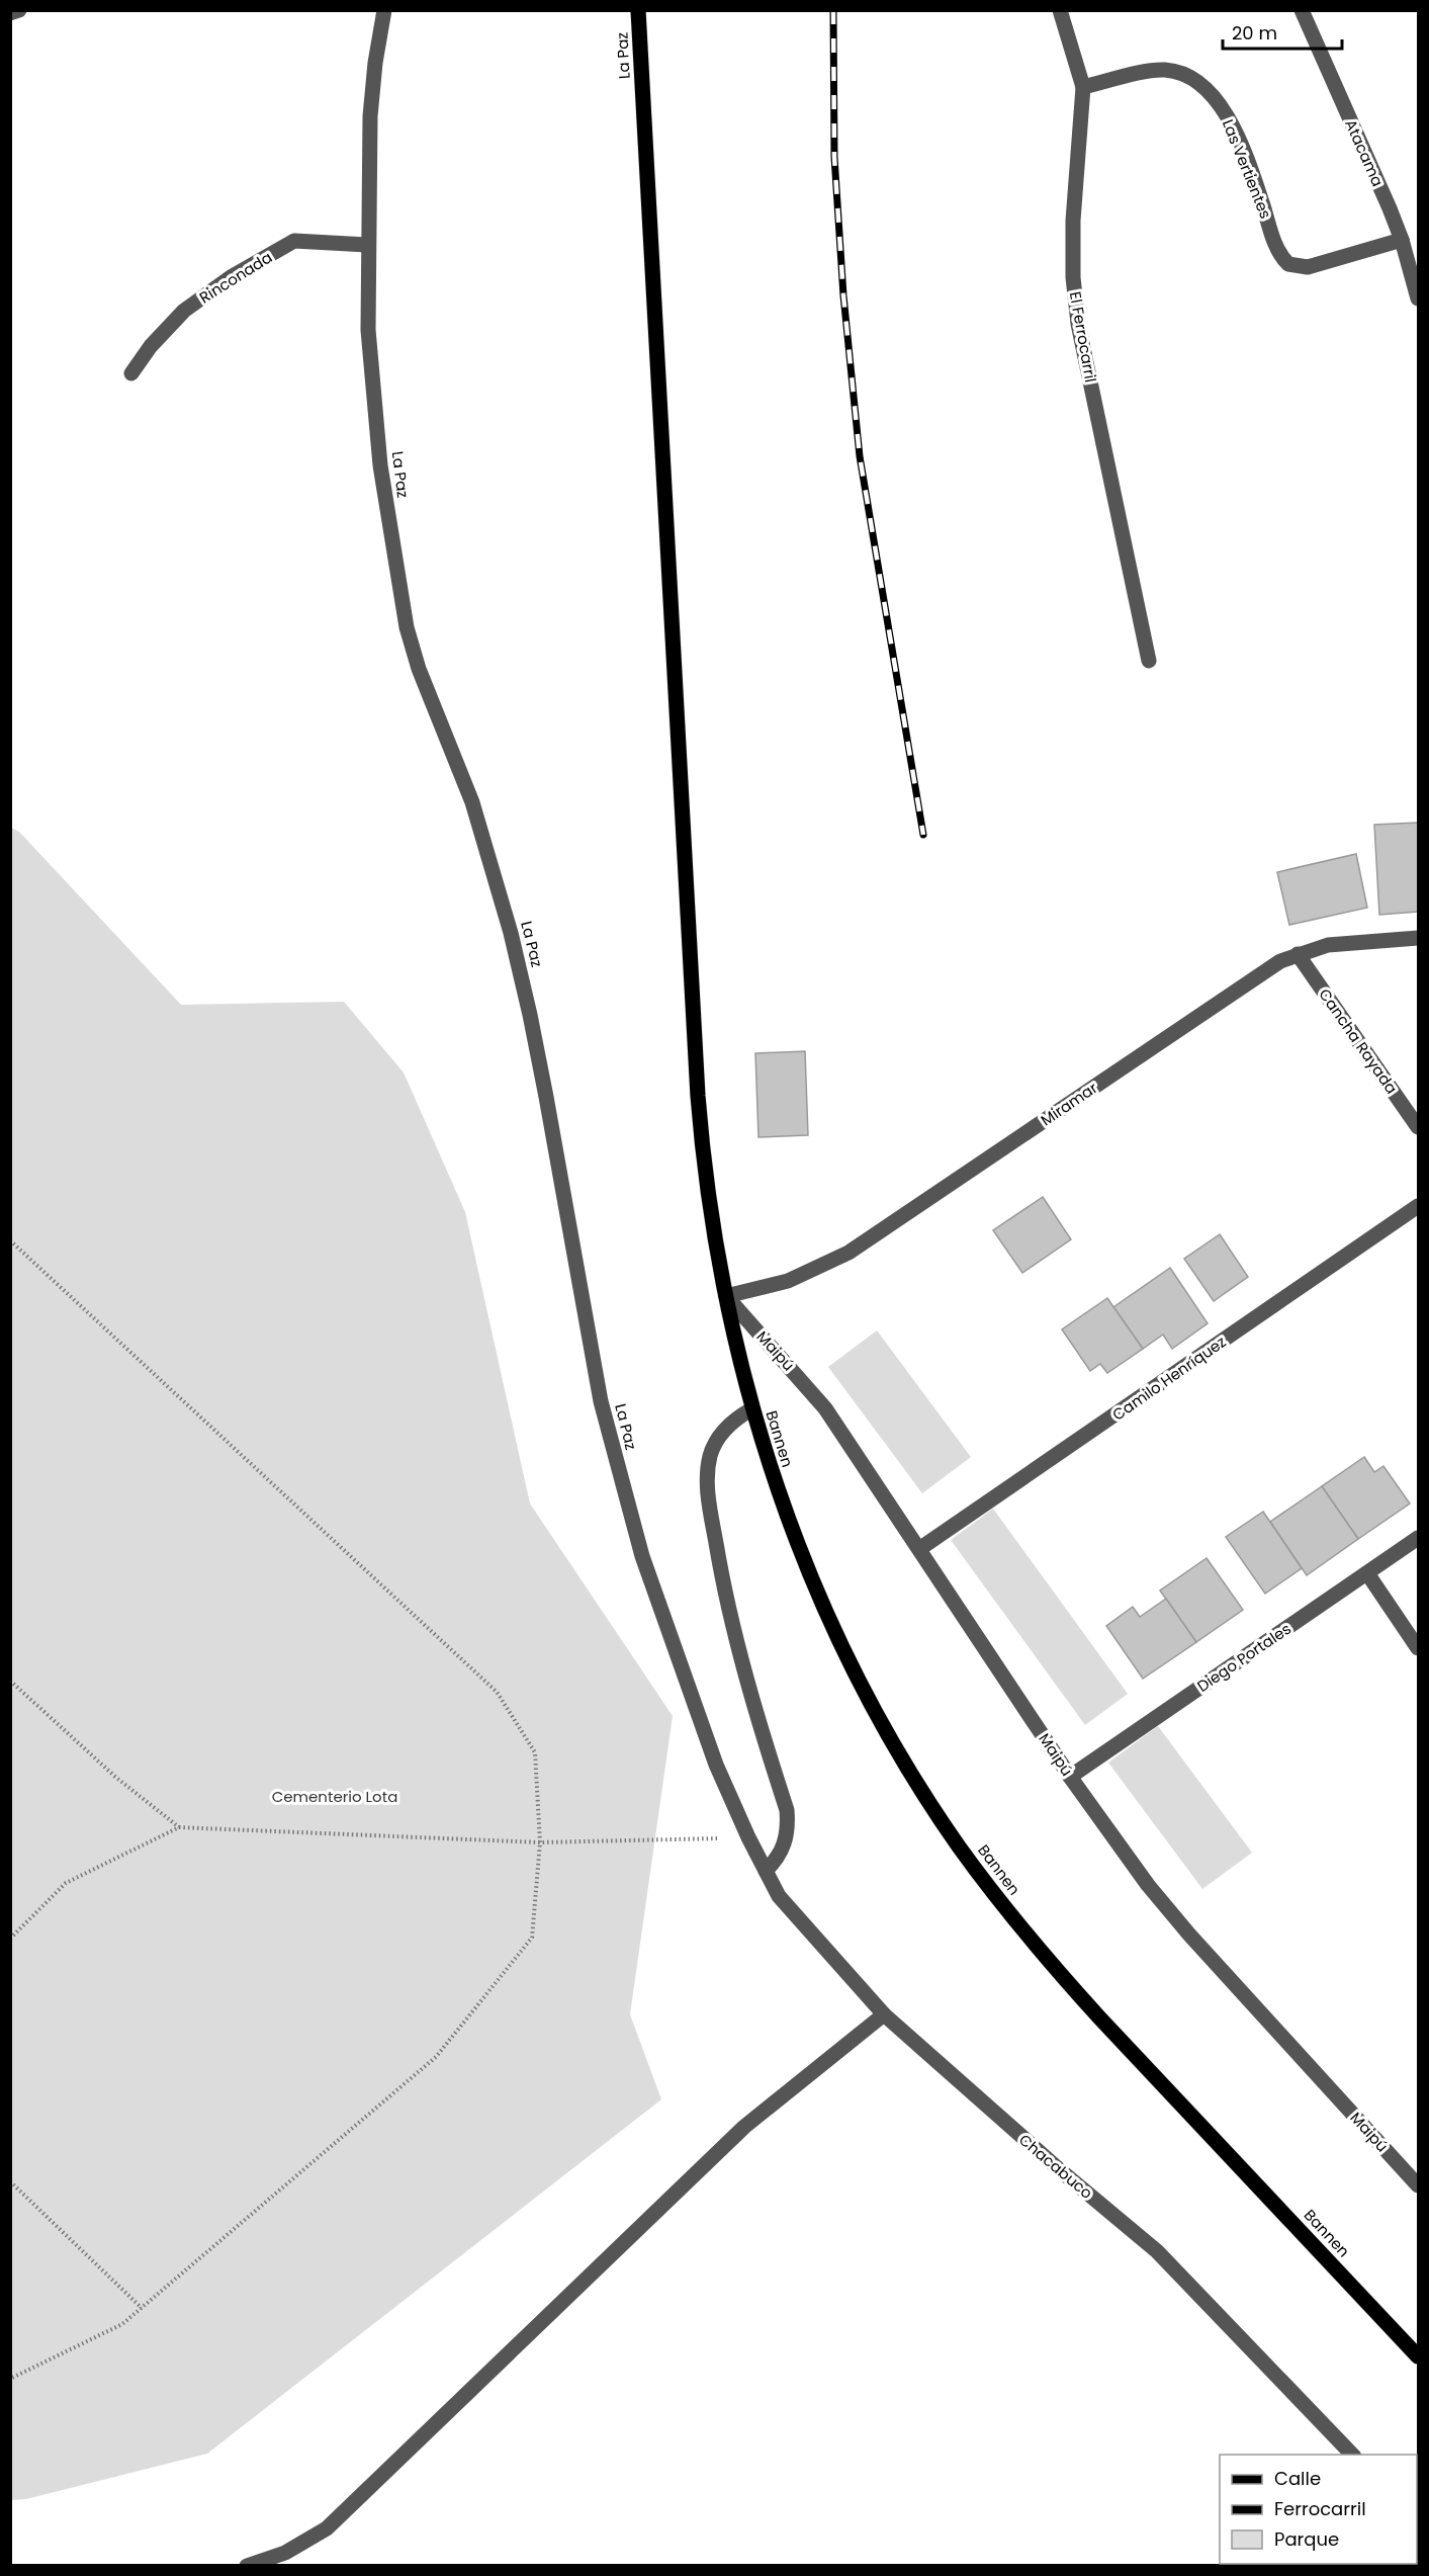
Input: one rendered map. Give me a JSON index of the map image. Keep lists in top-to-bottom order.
{
  "streets": {
    "main road": ["La Paz", "Bannen"],
    "street": [
      "Atacama",
      "Las Vertientes",
      "Rinconada",
      "El Ferrocarril",
      "Cancha Rayada",
      "Miramar",
      "Maipú",
      "Camilo Henríquez",
      "Diego Portales",
      "Chacabuco"
    ]
  },
  "crossings": [
    ["La Paz", "Rinconada"],
    ["La Paz", "Miramar"],
    ["La Paz", "Maipú"],
    ["La Paz", "Bannen"],
    ["La Paz", "Chacabuco"],
    ["Atacama", "Las Vertientes"],
    ["Las Vertientes", "El Ferrocarril"],
    ["Cancha Rayada", "Miramar"],
    ["Miramar", "Maipú"],
    ["Miramar", "Bannen"],
    ["Maipú", "Camilo Henríquez"],
    ["Maipú", "Bannen"],
    ["Maipú", "Diego Portales"]
  ],
  "parks": ["Cementerio Lota"],
  "legend": ["Calle", "Ferrocarril", "Parque"],
  "scale_bar": "20 m"
}
